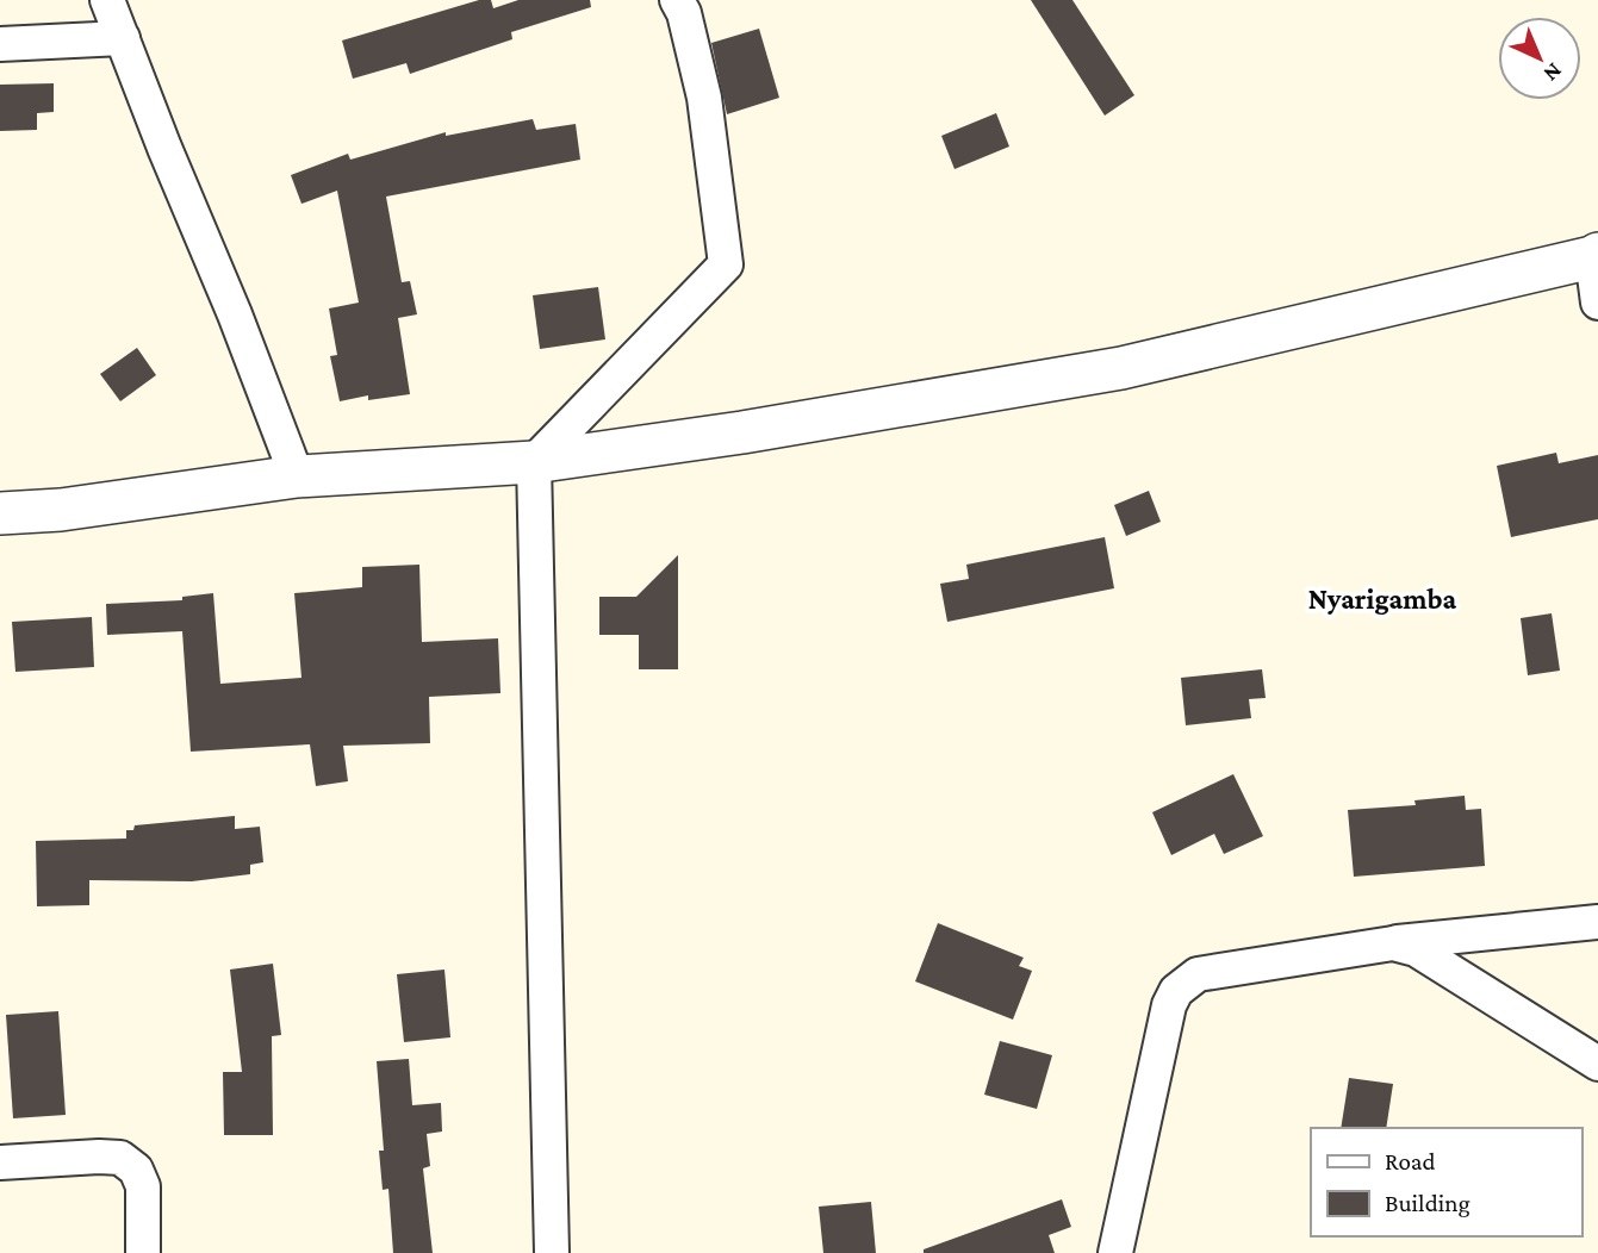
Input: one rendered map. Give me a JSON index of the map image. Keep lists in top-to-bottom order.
{
  "districts": ["Nyarigamba"],
  "legend": ["Road", "Building"],
  "north": "bottom right"
}
